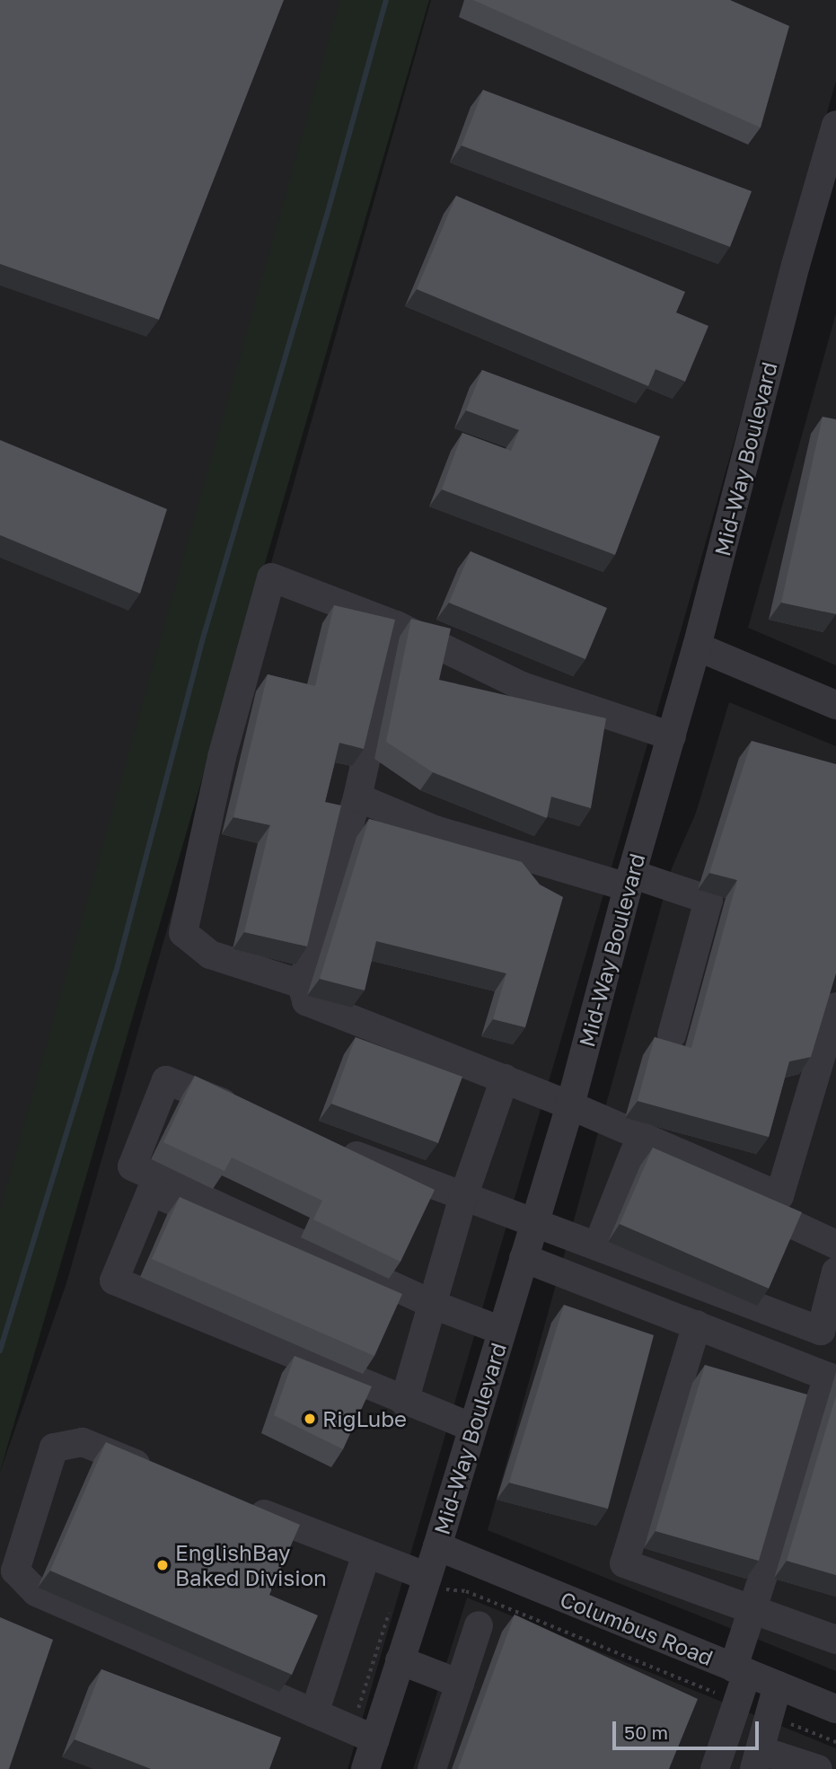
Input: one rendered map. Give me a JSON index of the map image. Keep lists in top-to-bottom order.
{
  "streets": {
    "street": ["Mid-Way Boulevard", "Columbus Road"]
  },
  "crossings": [
    ["Mid-Way Boulevard", "Columbus Road"]
  ],
  "places": ["RigLube", "EnglishBay Baked Division"],
  "scale_bar": "50 m"
}
